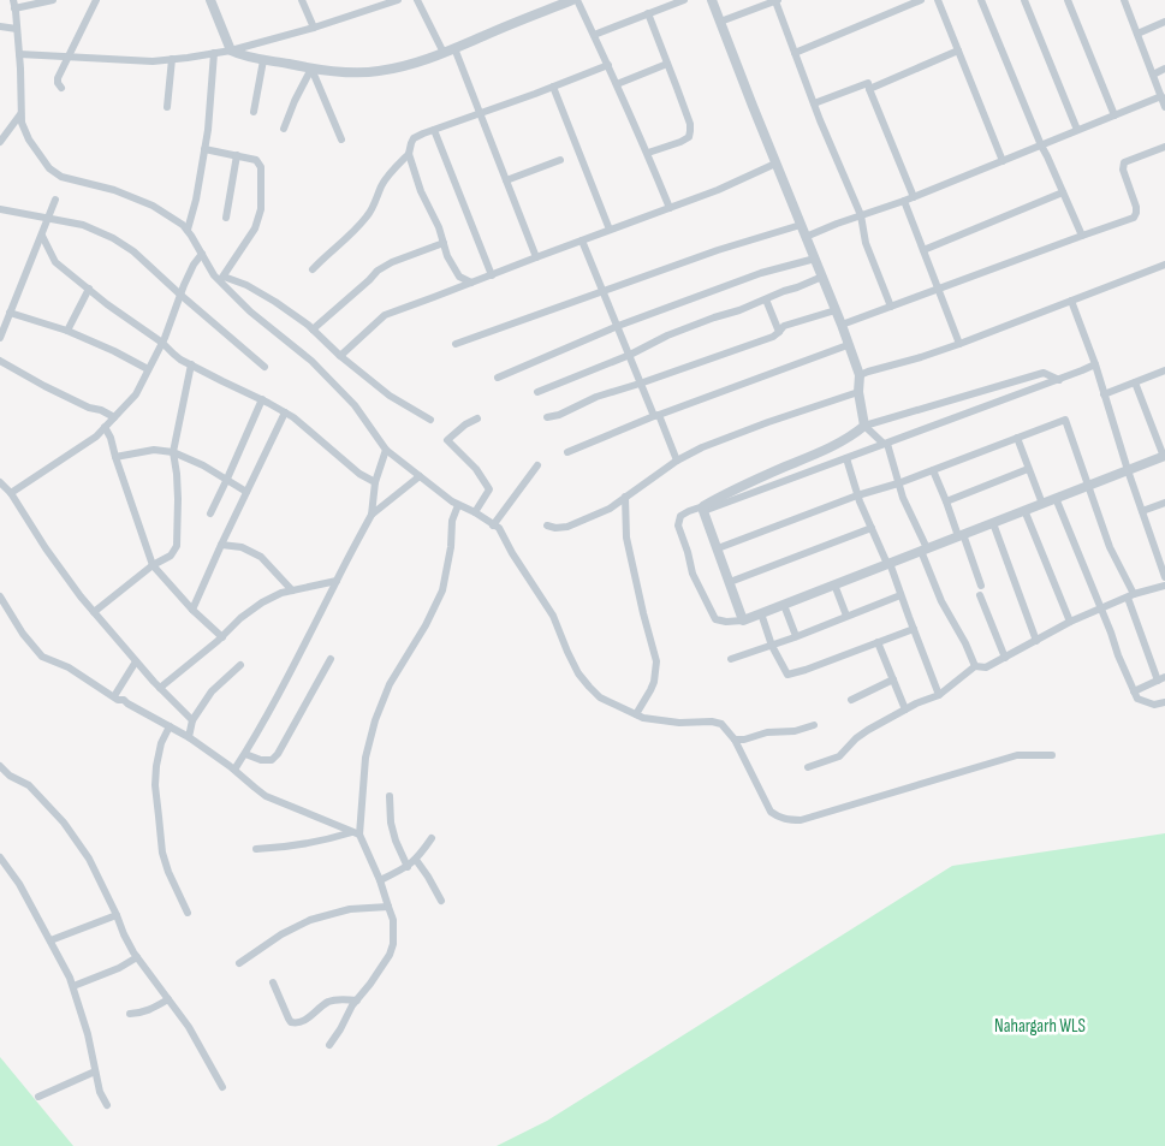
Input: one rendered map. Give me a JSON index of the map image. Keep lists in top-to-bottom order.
{
  "parks": ["Nahargarh WLS"]
}
